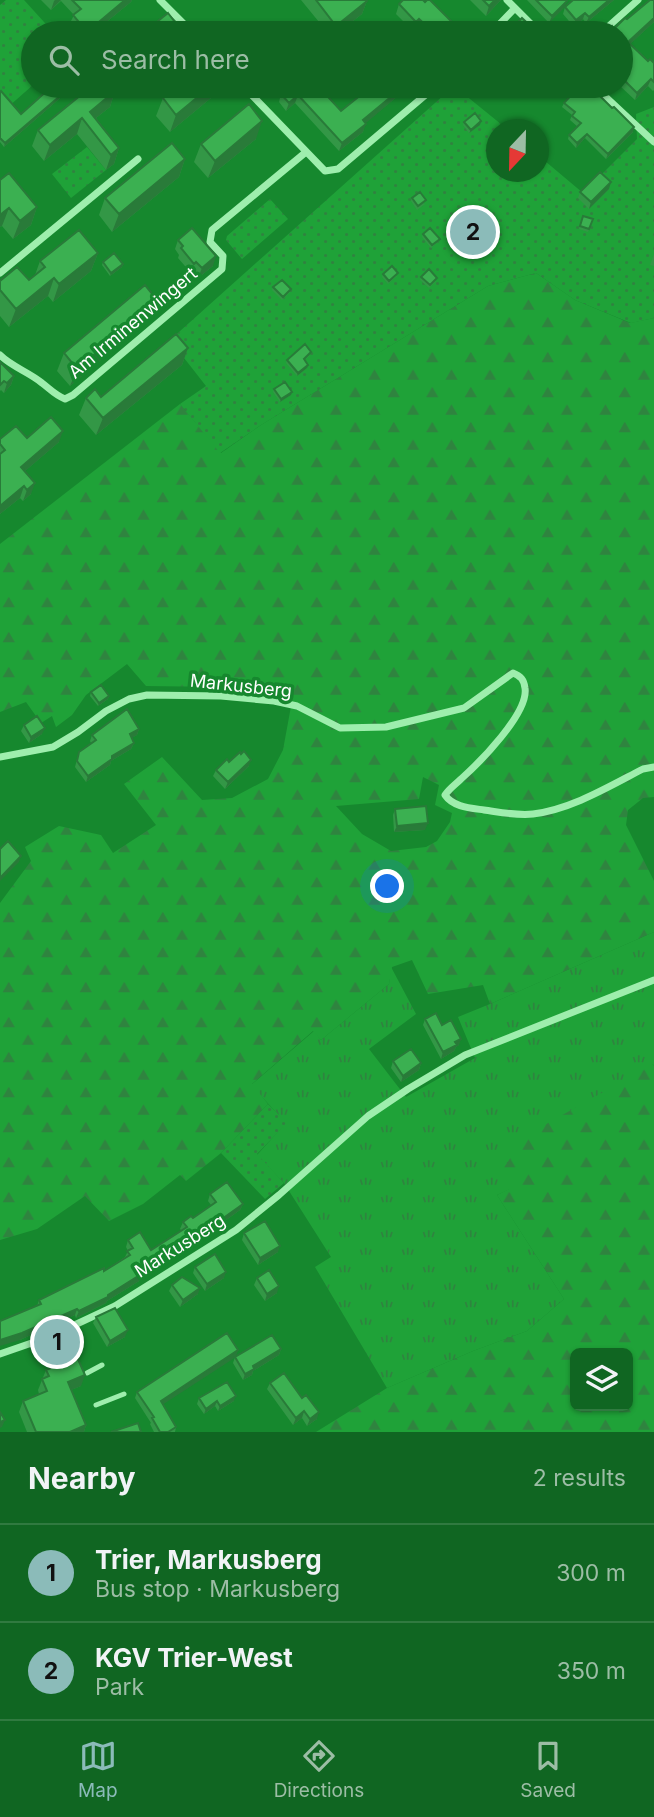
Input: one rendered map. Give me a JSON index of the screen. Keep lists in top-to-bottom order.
{
  "streets": {
    "street": ["Am Irminenwingert", "Markusberg"]
  },
  "north": "bottom",
  "page": {
    "search": "Search here",
    "pins": ["2", "1"],
    "heading": ["Nearby", "2 results"],
    "list": [
      {
        "mark": "1",
        "name": "Trier, Markusberg",
        "note": "Bus stop · Markusberg",
        "value": "300 m"
      },
      {
        "mark": "2",
        "name": "KGV Trier-West",
        "note": "Park",
        "value": "350 m"
      }
    ],
    "nav": ["Map", "Directions", "Saved"]
  }
}
